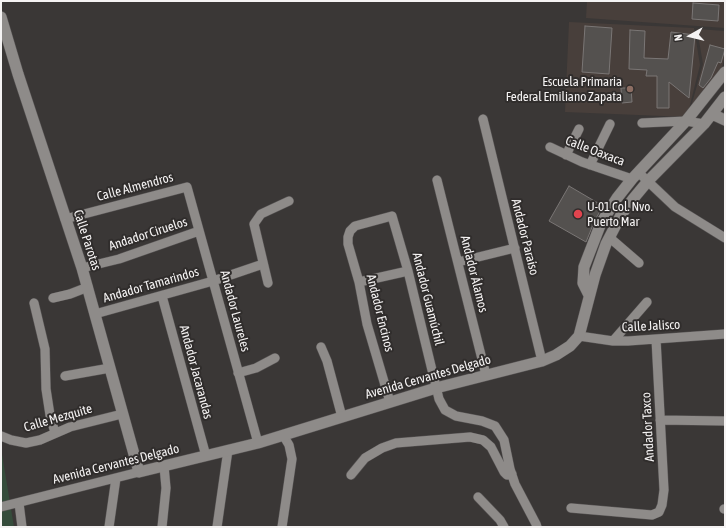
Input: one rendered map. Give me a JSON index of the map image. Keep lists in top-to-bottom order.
{
  "streets": {
    "street": [
      "Calle Oaxaca",
      "Calle Almendros",
      "Andador Ciruelos",
      "Andador Paraíso",
      "Calle Parotas",
      "Andador Álamos",
      "Andador Tamarindos",
      "Andador Guamúchil",
      "Andador Laureles",
      "Andador Encinos",
      "Calle Jalisco",
      "Andador Jacarandas",
      "Avenida Cervantes Delgado",
      "Calle Mezquite",
      "Andador Taxco"
    ]
  },
  "crossings": [
    ["Calle Almendros", "Calle Parotas"],
    ["Calle Almendros", "Andador Laureles"],
    ["Andador Ciruelos", "Calle Parotas"],
    ["Andador Ciruelos", "Andador Laureles"],
    ["Andador Paraíso", "Avenida Cervantes Delgado"],
    ["Calle Parotas", "Andador Tamarindos"],
    ["Calle Parotas", "Avenida Cervantes Delgado"],
    ["Calle Parotas", "Calle Mezquite"],
    ["Andador Álamos", "Avenida Cervantes Delgado"],
    ["Andador Tamarindos", "Andador Laureles"],
    ["Andador Tamarindos", "Andador Jacarandas"],
    ["Andador Guamúchil", "Andador Encinos"],
    ["Andador Guamúchil", "Avenida Cervantes Delgado"],
    ["Andador Laureles", "Avenida Cervantes Delgado"],
    ["Andador Encinos", "Avenida Cervantes Delgado"],
    ["Calle Jalisco", "Avenida Cervantes Delgado"],
    ["Calle Jalisco", "Andador Taxco"],
    ["Andador Jacarandas", "Avenida Cervantes Delgado"]
  ],
  "places": ["Escuela Primaria Federal Emiliano Zapata", "U-01 Col. Nvo. Puerto Mar"],
  "north": "left"
}
